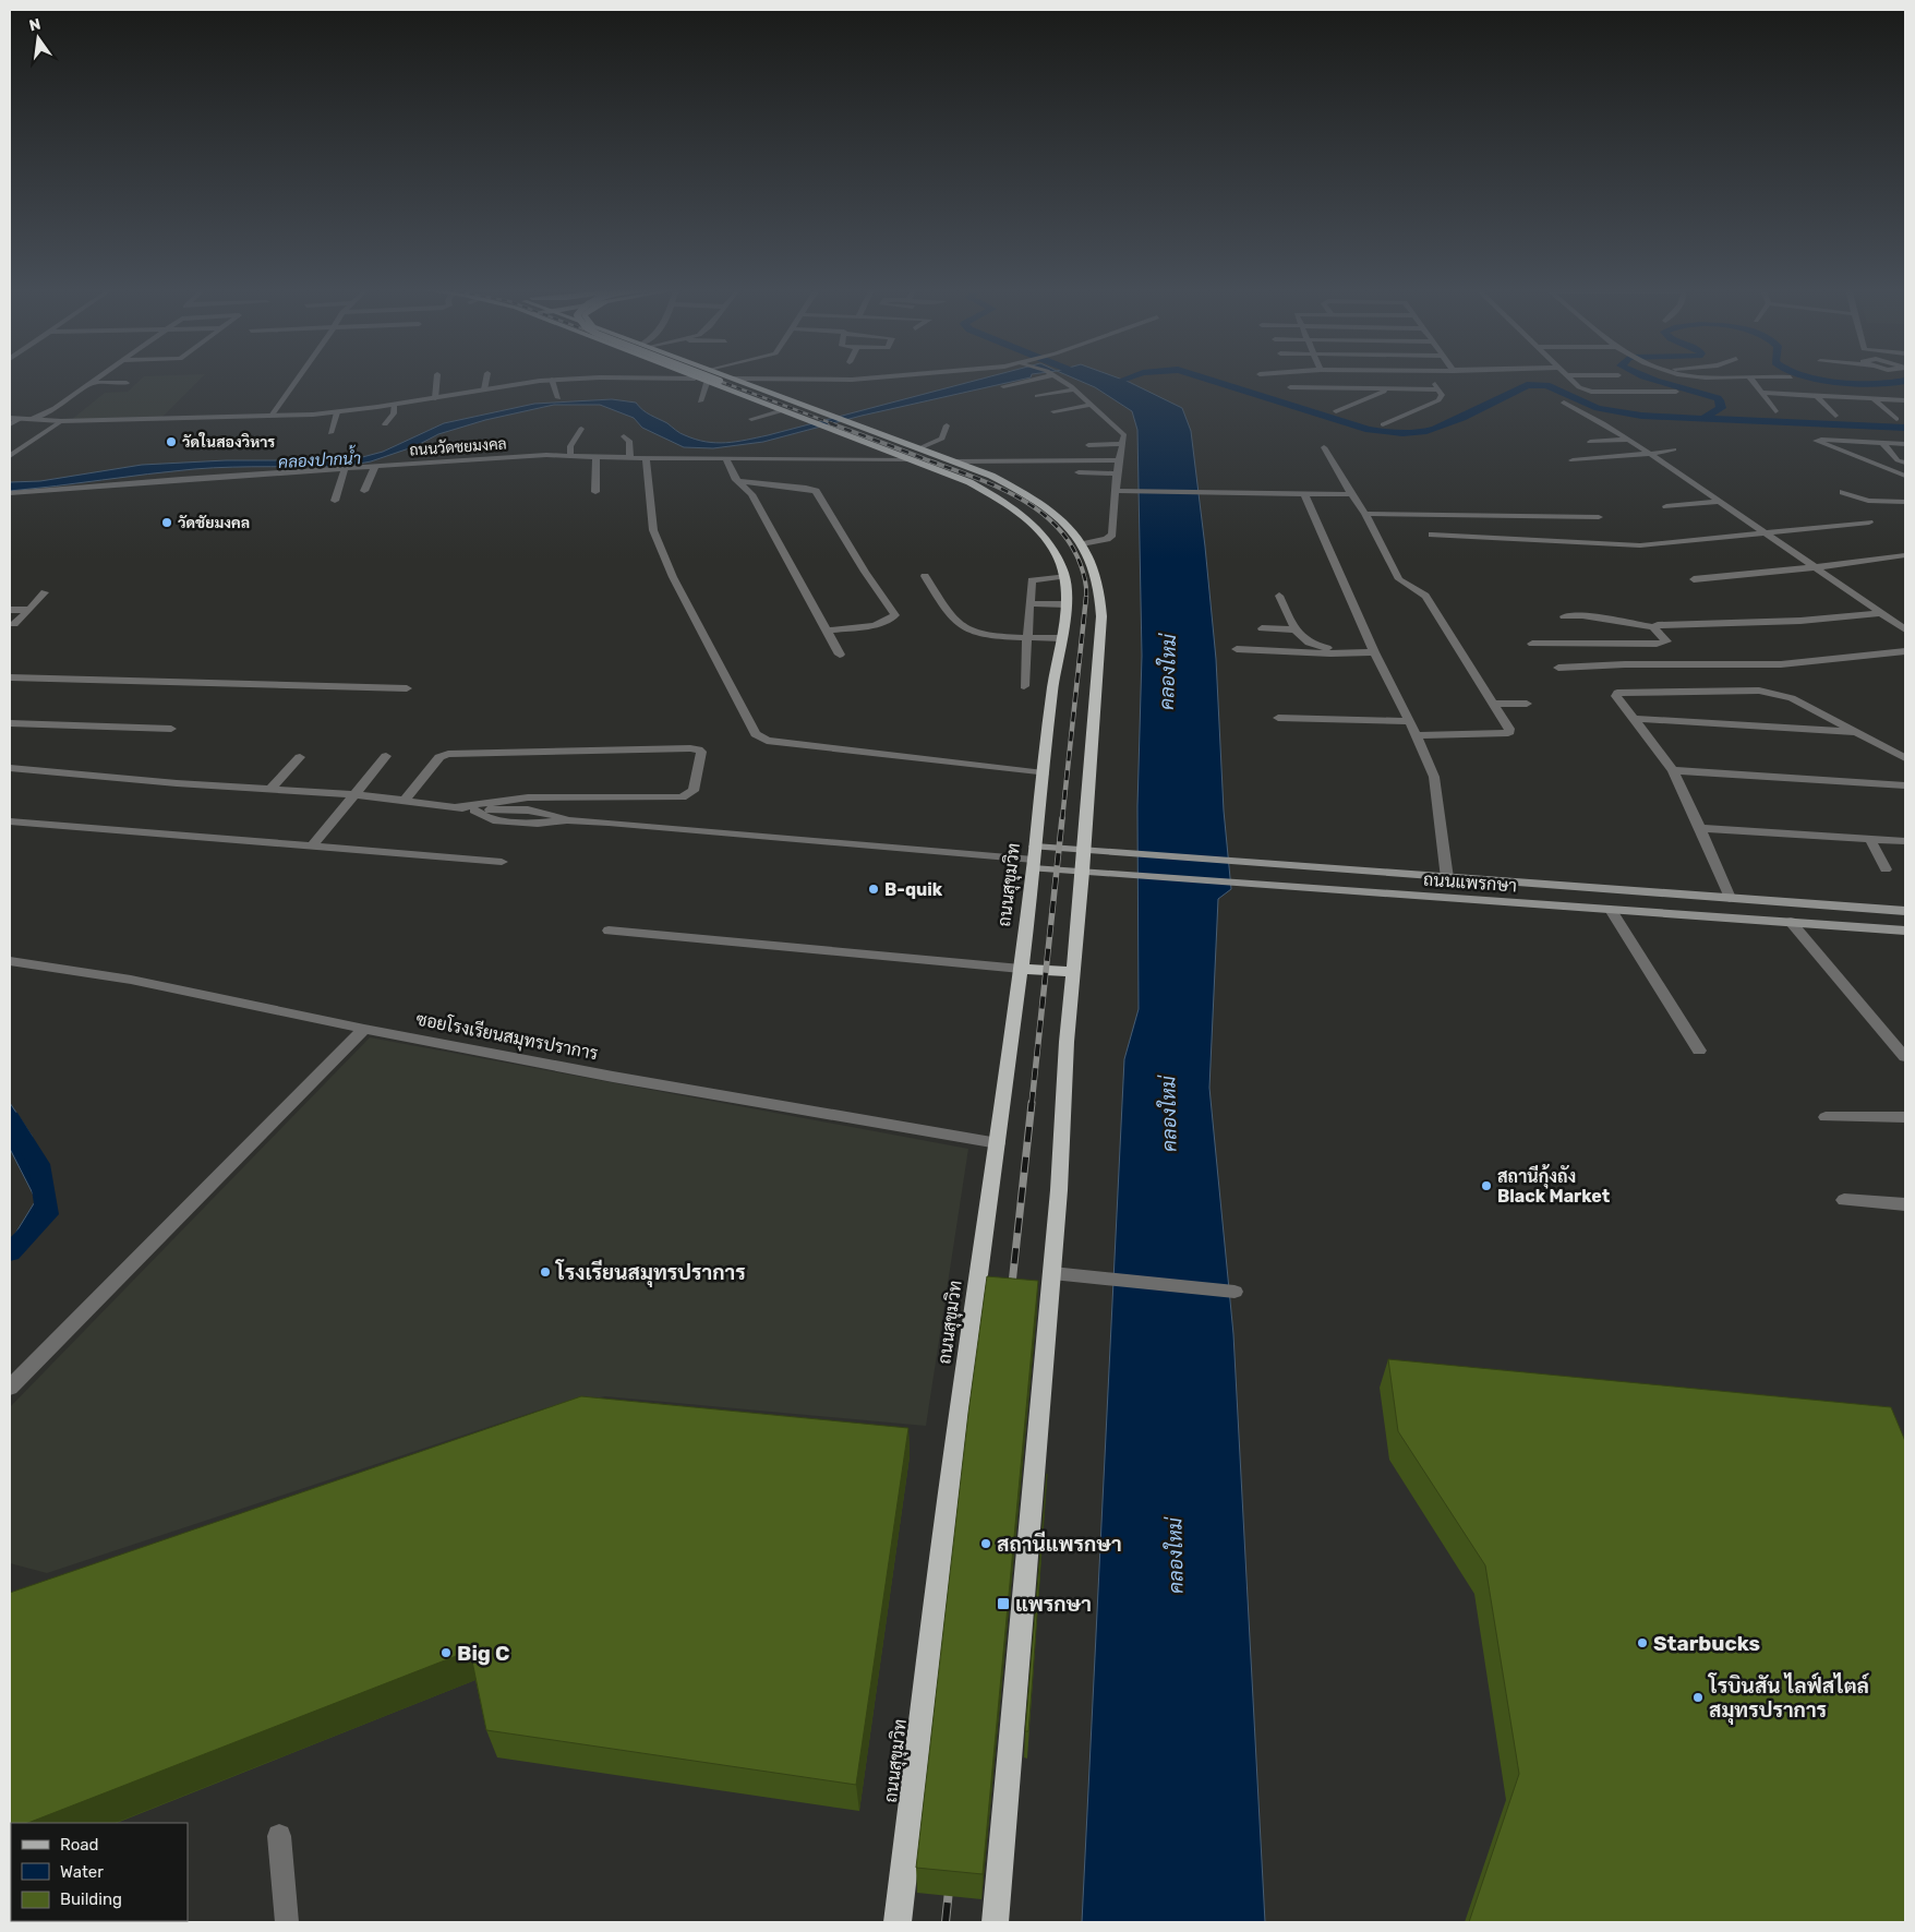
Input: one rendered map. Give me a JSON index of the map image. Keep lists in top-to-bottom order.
{
  "streets": {
    "highway": ["ถนนสุขุมวิท"],
    "main road": ["ถนนแพรกษา"],
    "street": ["ถนนวัดชยมงคล", "ซอยโรงเรียนสมุทรปราการ"]
  },
  "crossings": [
    ["ถนนวัดชยมงคล", "ถนนสุขุมวิท"],
    ["ถนนแพรกษา", "ถนนสุขุมวิท"],
    ["ถนนสุขุมวิท", "ซอยโรงเรียนสมุทรปราการ"]
  ],
  "water": ["คลองปากน้ำ", "คลองใหม่"],
  "places": {
    "other": [
      "วัดในสองวิหาร",
      "วัดชัยมงคล",
      "B-quik",
      "สถานีกุ้งถัง Black Market",
      "โรงเรียนสมุทรปราการ",
      "สถานีแพรกษา",
      "Starbucks",
      "Big C",
      "โรบินสัน ไลฟ์สไตล์ สมุทรปราการ"
    ],
    "transit": ["แพรกษา"]
  },
  "legend": ["Road", "Water", "Building"],
  "north": "top"
}
